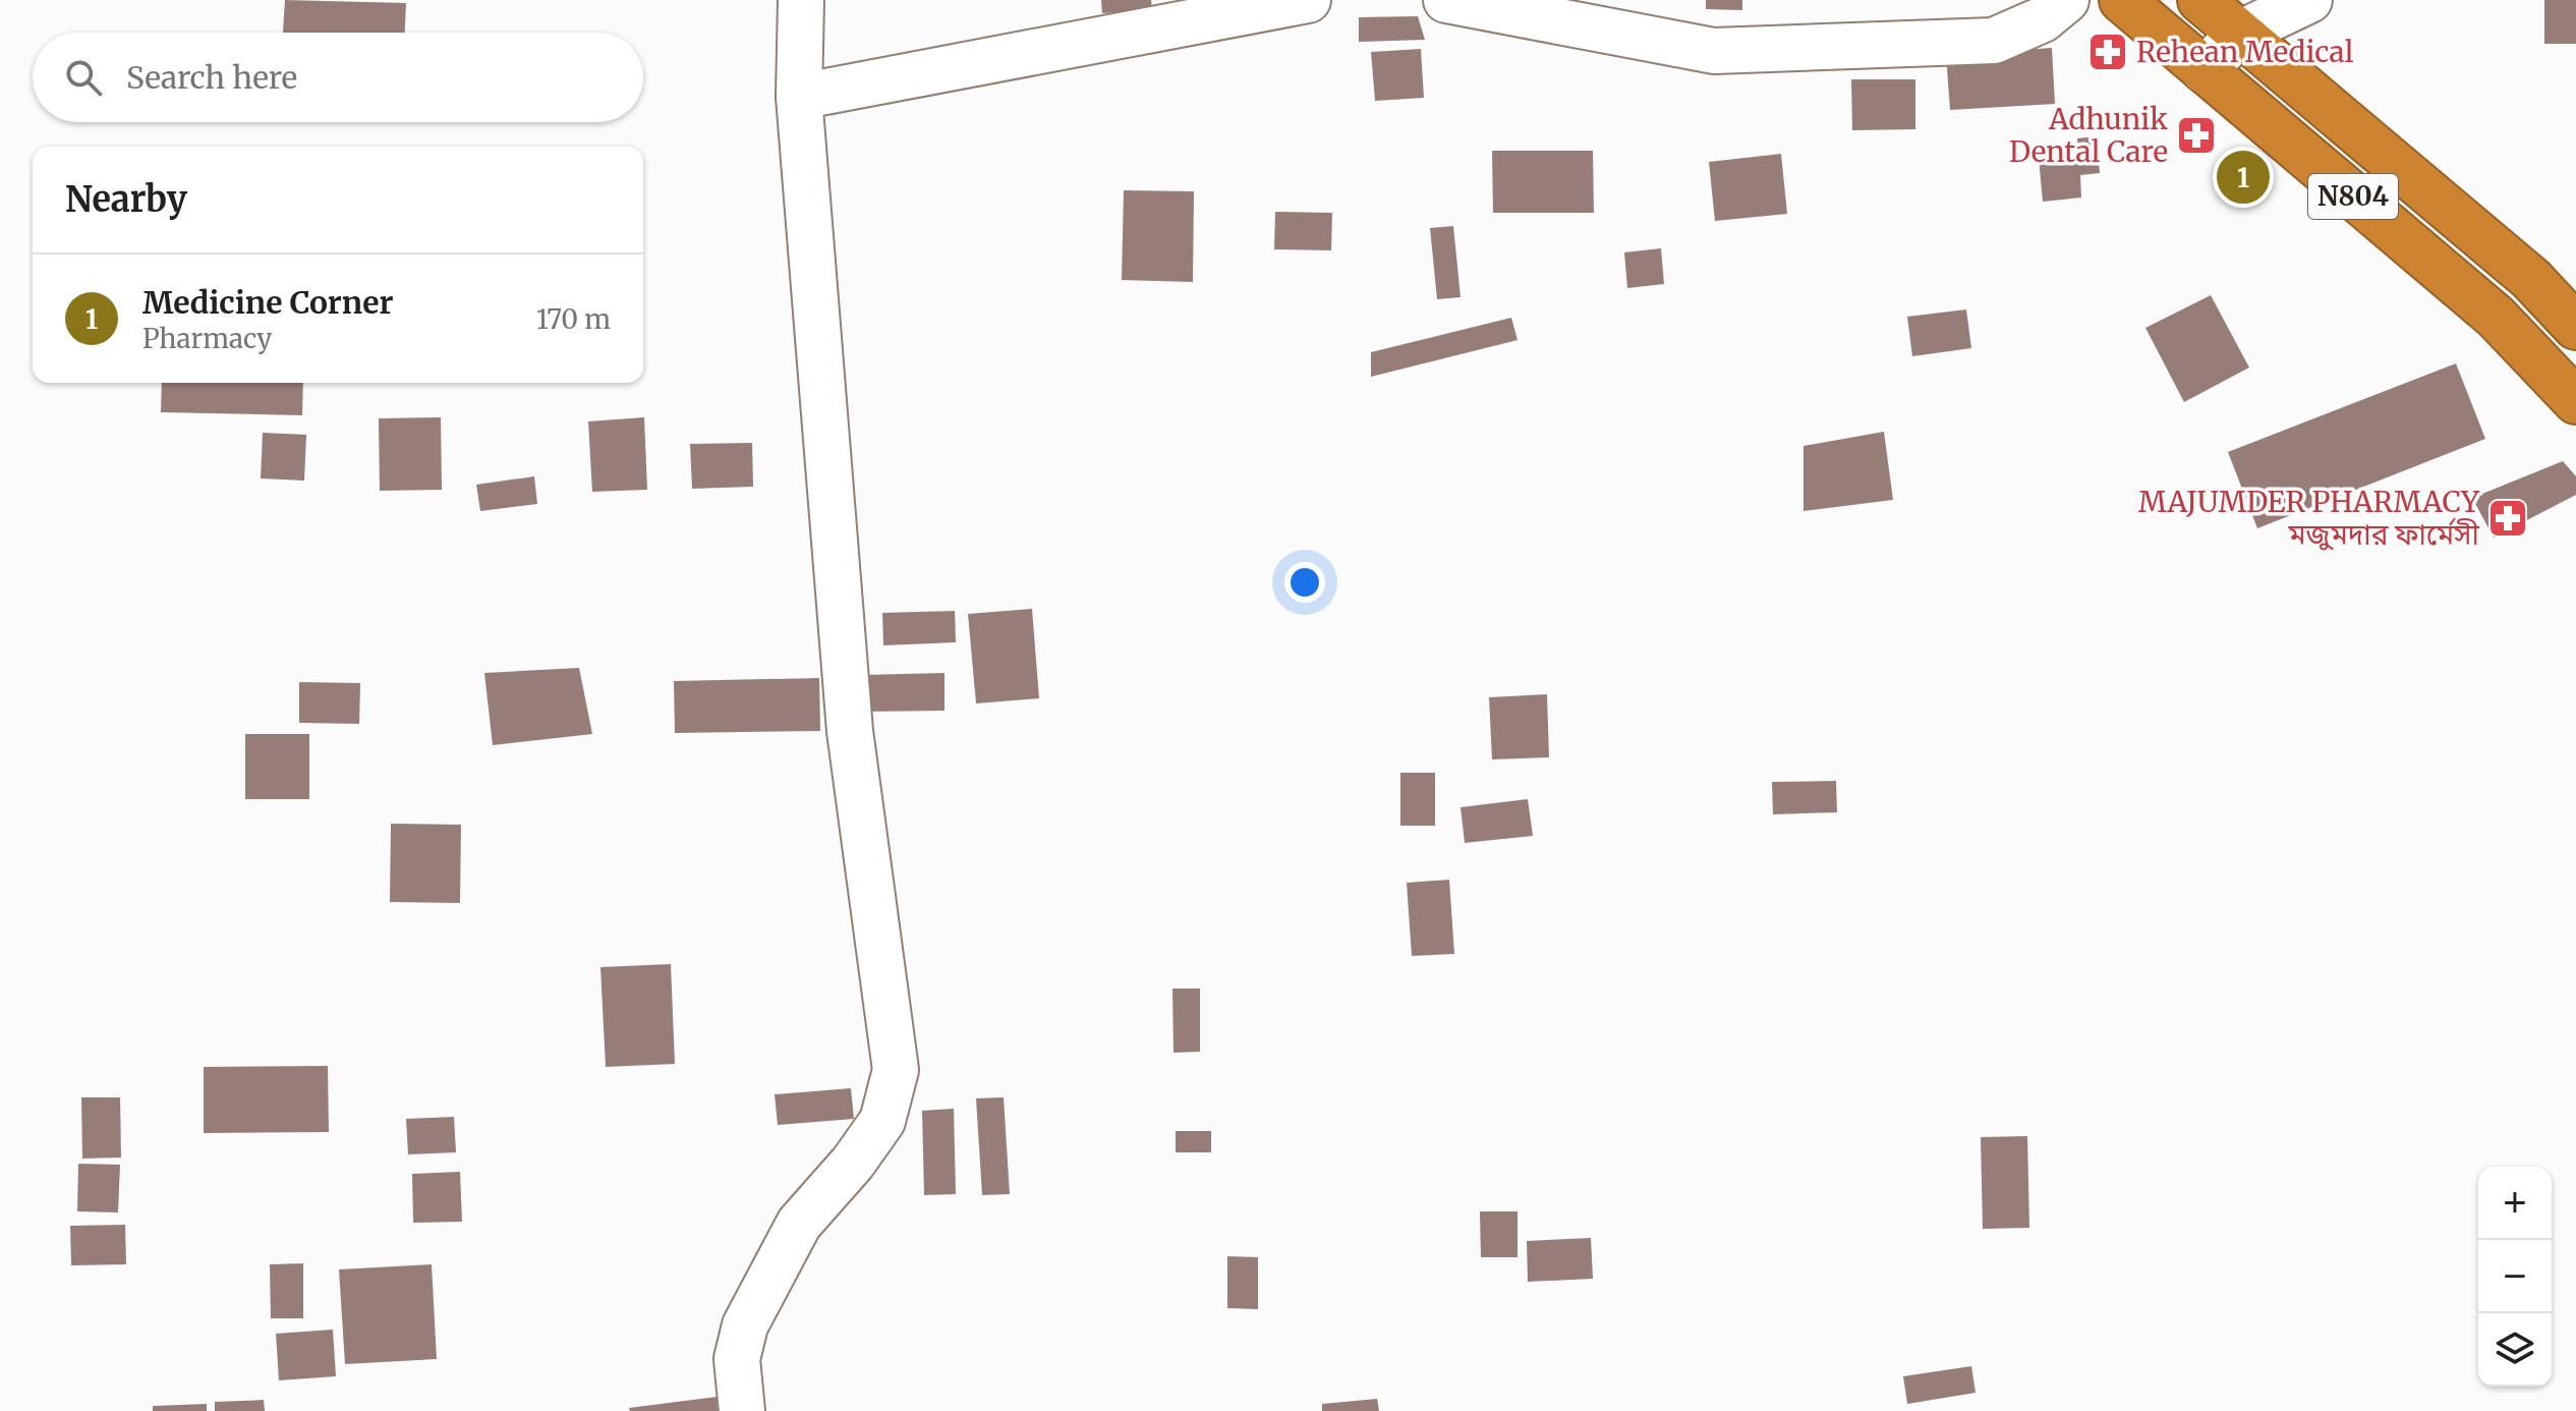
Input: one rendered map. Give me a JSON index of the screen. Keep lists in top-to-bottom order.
{
  "streets": {
    "highway": ["N804"]
  },
  "places": {
    "pharmacy": ["Rehean Medical", "Adhunik Dental Care", "MAJUMDER PHARMACY মজুমদার ফার্মেসী"]
  },
  "page": {
    "search": "Search here",
    "pins": "1",
    "heading": "Nearby",
    "list": [
      {
        "mark": "1",
        "name": "Medicine Corner",
        "note": "Pharmacy",
        "value": "170 m"
      }
    ],
    "map_buttons": ["+", "−"]
  }
}
